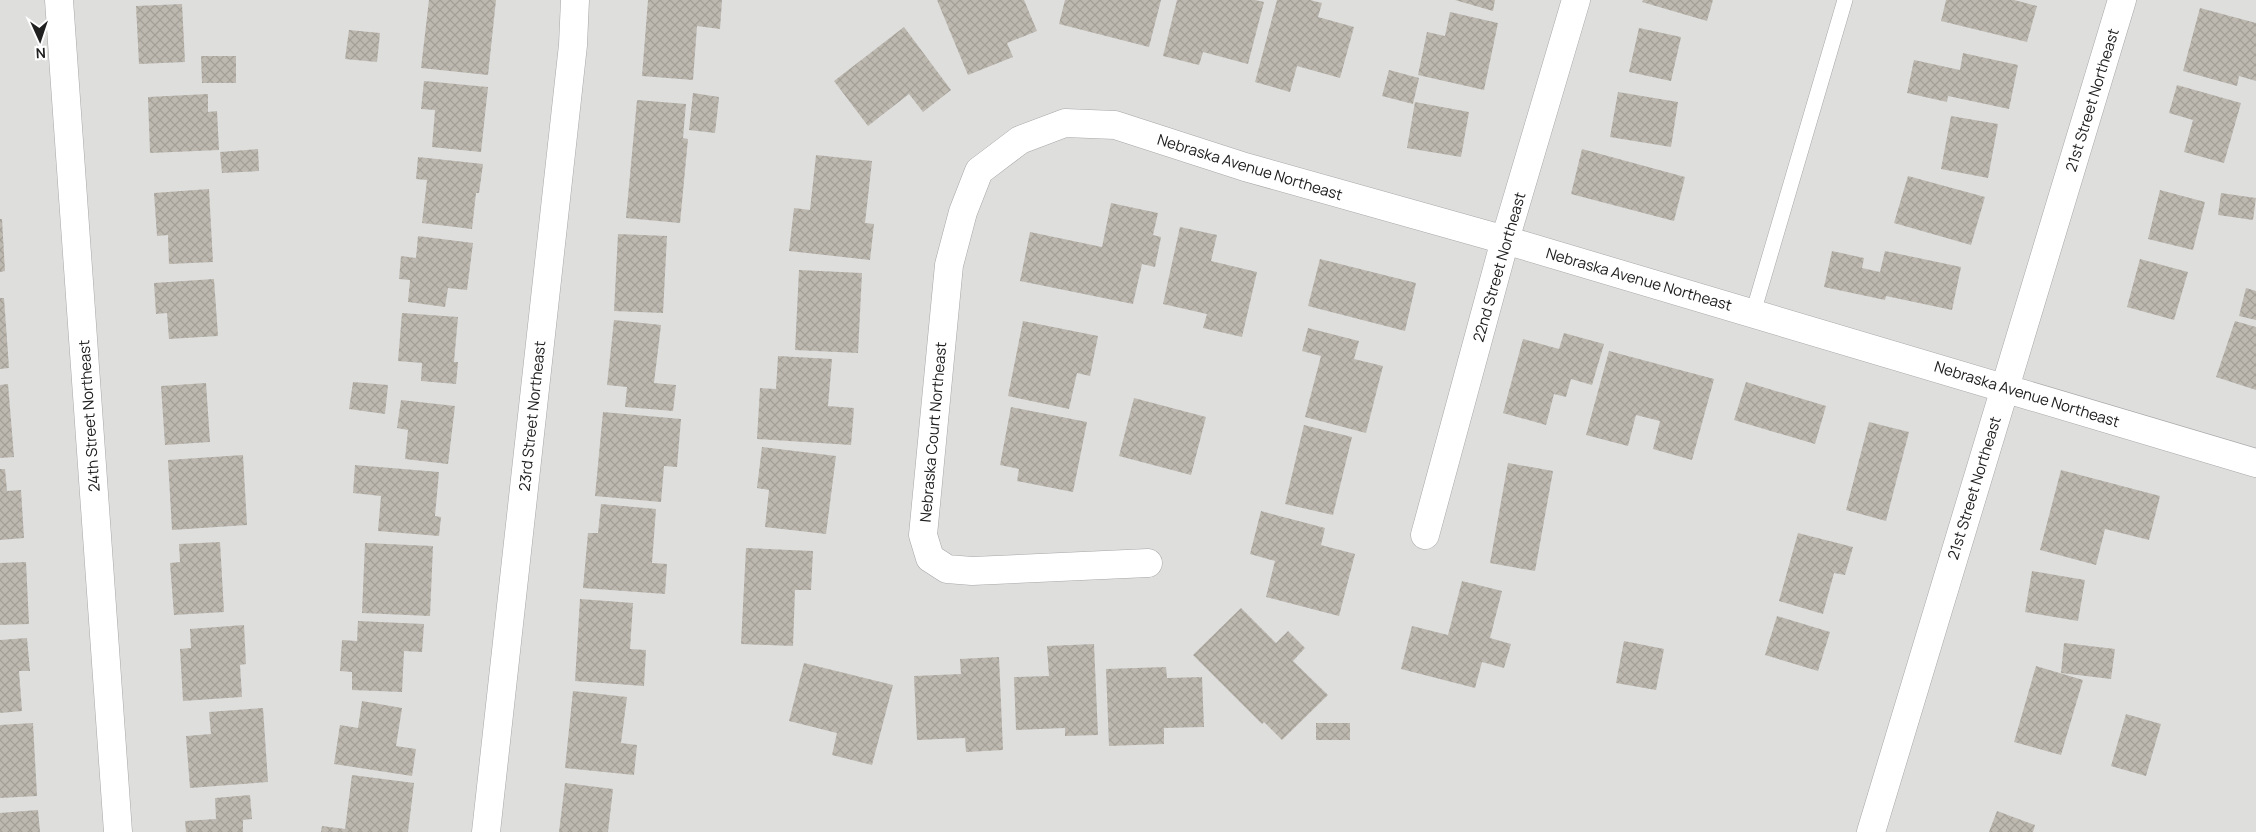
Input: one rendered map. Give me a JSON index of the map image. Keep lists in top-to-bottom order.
{
  "streets": {
    "street": [
      "21st Street Northeast",
      "Nebraska Avenue Northeast",
      "22nd Street Northeast",
      "24th Street Northeast",
      "23rd Street Northeast",
      "Nebraska Court Northeast"
    ]
  },
  "crossings": [
    ["21st Street Northeast", "Nebraska Avenue Northeast"],
    ["Nebraska Avenue Northeast", "22nd Street Northeast"],
    ["Nebraska Avenue Northeast", "Nebraska Court Northeast"]
  ],
  "north": "bottom"
}
